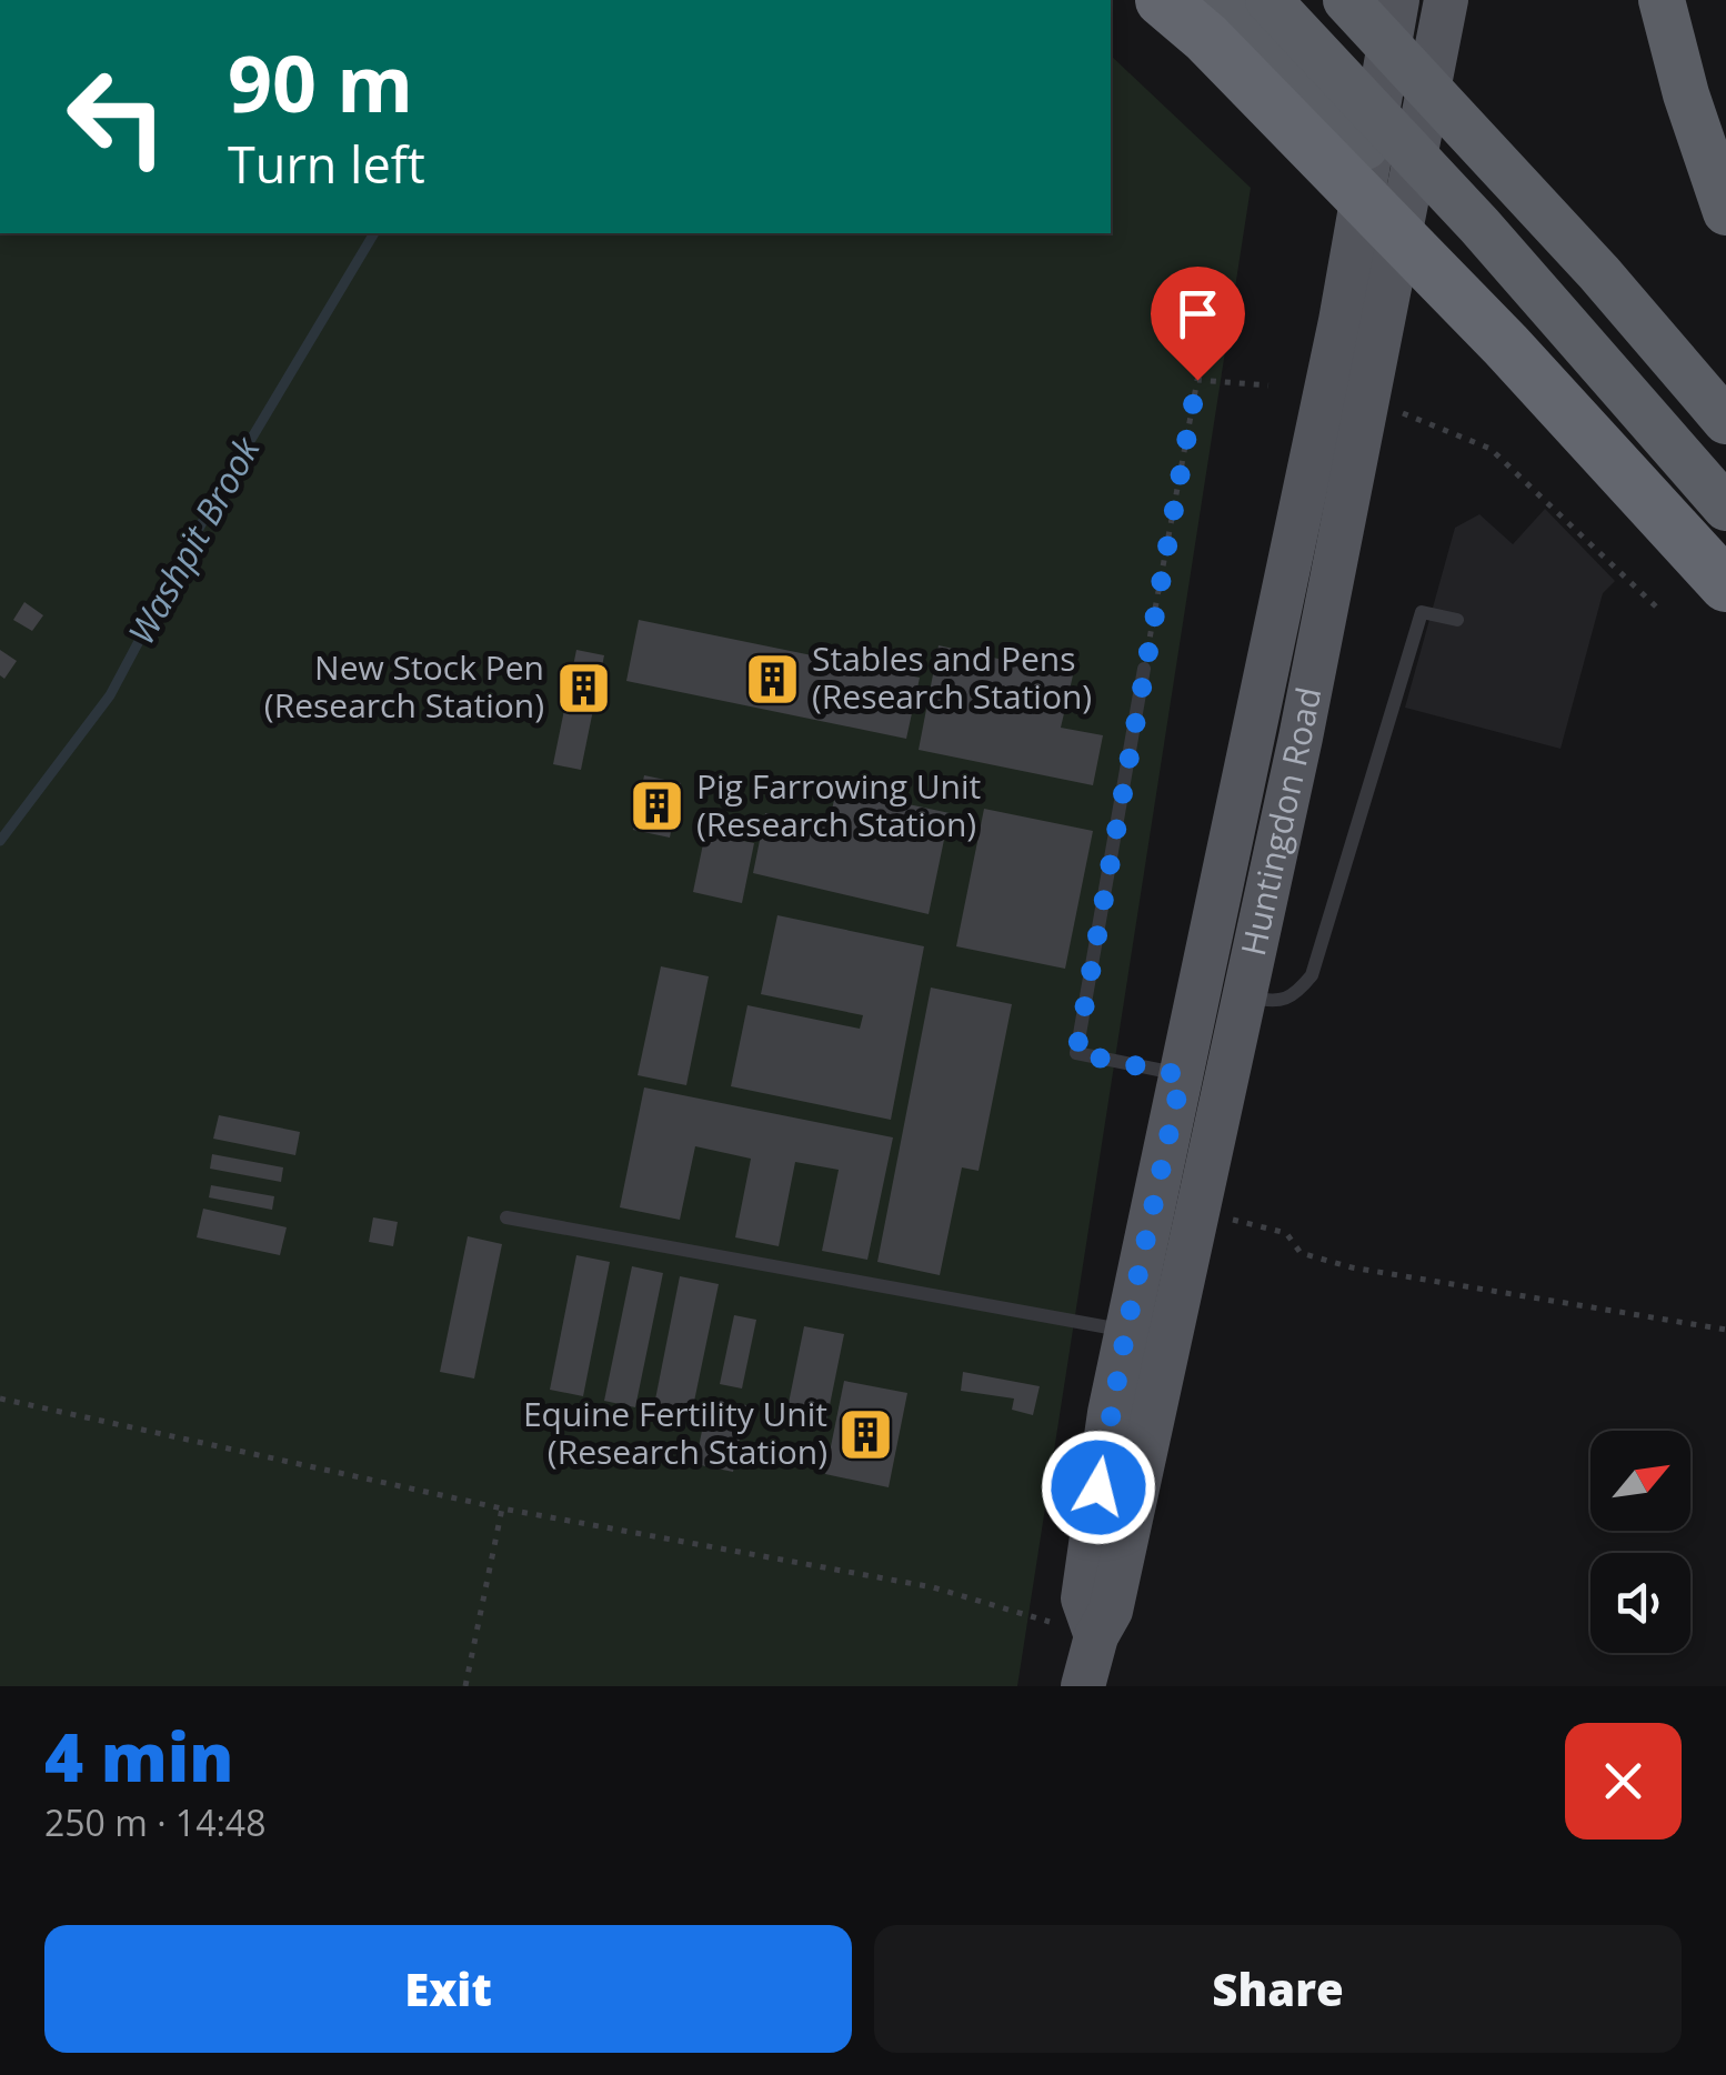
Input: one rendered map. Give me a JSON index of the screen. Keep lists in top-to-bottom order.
{
  "streets": {
    "main road": ["Huntingdon Road"]
  },
  "water": ["Washpit Brook"],
  "places": {
    "building": [
      "Stables and Pens (Research Station)",
      "New Stock Pen (Research Station)",
      "Pig Farrowing Unit (Research Station)",
      "Equine Fertility Unit (Research Station)"
    ]
  },
  "north": "top right",
  "page": {
    "turn": ["90 m", "Turn left"],
    "heading": ["4 min", "250 m · 14:48"],
    "buttons": ["Exit", "Share"]
  }
}
